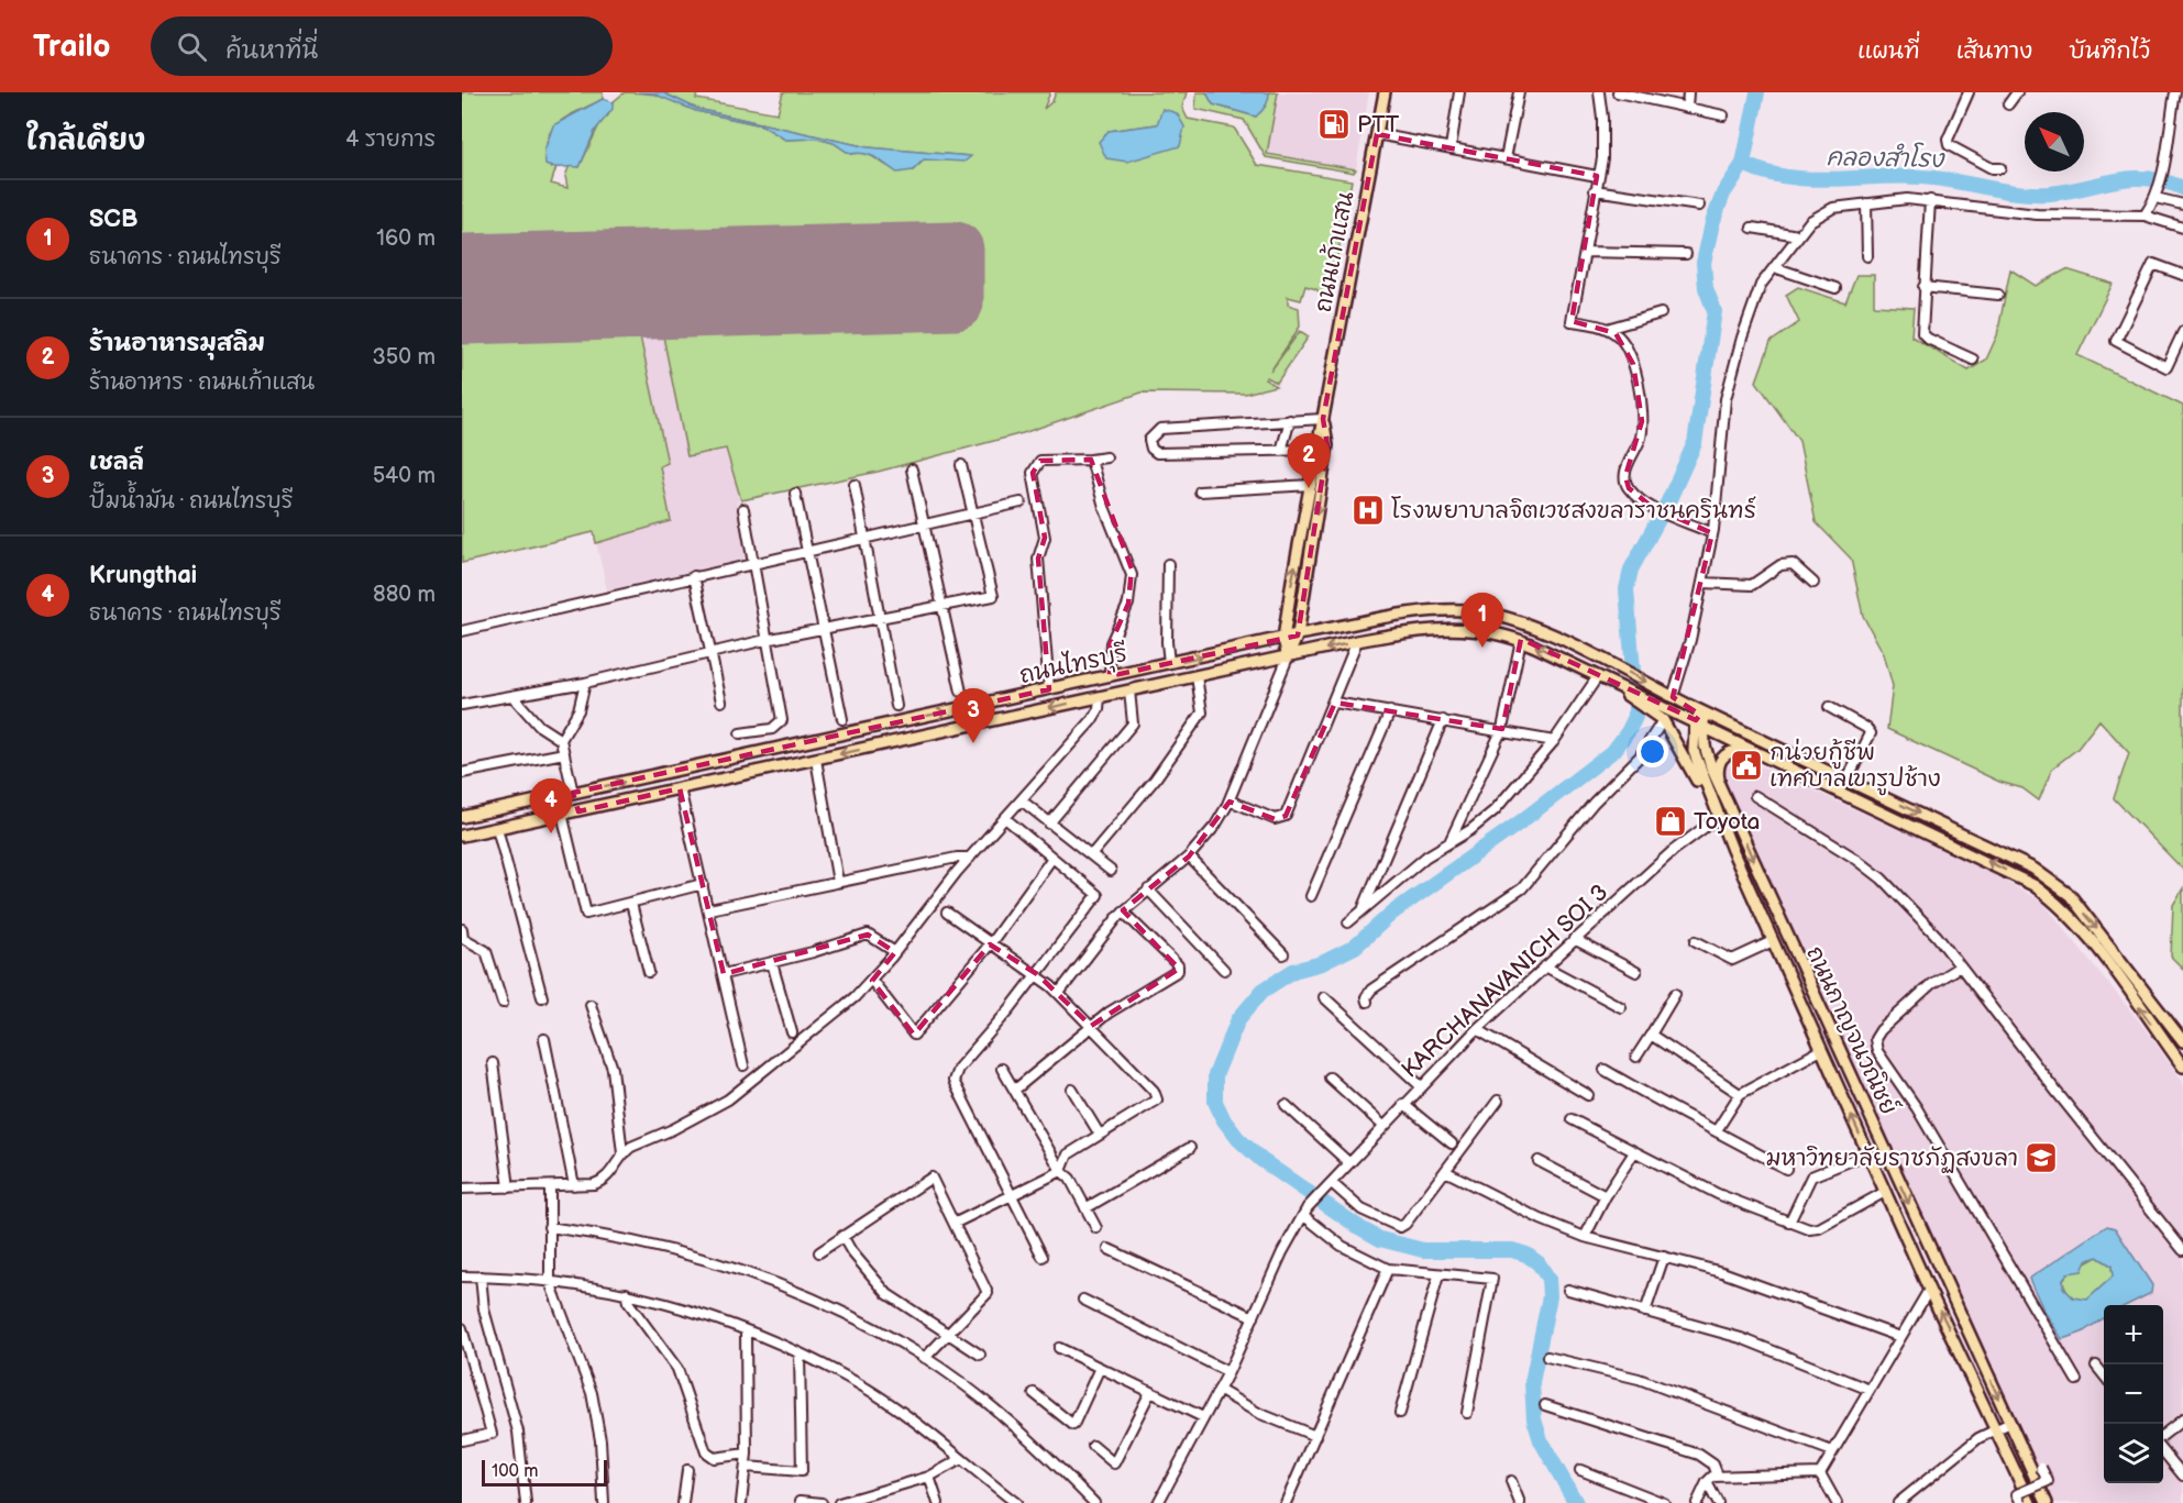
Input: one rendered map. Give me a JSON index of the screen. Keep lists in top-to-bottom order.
{
  "streets": {
    "main road": ["ถนนเก้าแสน", "ถนนไทรบุรี", "ถนนกาญจนวณิชย์"],
    "street": ["KARCHANAVANICH SOI 3"]
  },
  "crossings": [
    ["ถนนเก้าแสน", "ถนนไทรบุรี"],
    ["ถนนไทรบุรี", "ถนนกาญจนวณิชย์"]
  ],
  "water": ["คลองสำโรง"],
  "places": {
    "fuel station": ["PTT"],
    "hospital": ["โรงพยาบาลจิตเวชสงขลาราชนครินทร์"],
    "public building": ["กน่วยกู้ชีพ เทศบาลเขารูปช้าง"],
    "shop": ["Toyota"],
    "school or university": ["มหาวิทยาลัยราชภัฏสงขลา"]
  },
  "scale_bar": "100 m",
  "north": "top left",
  "page": {
    "header": "Trailo",
    "search": "ค้นหาที่นี่",
    "nav": ["แผนที่", "เส้นทาง", "บันทึกไว้"],
    "heading": ["ใกล้เคียง", "4 รายการ"],
    "list": [
      {
        "mark": "1",
        "name": "SCB",
        "note": "ธนาคาร · ถนนไทรบุรี",
        "value": "160 m"
      },
      {
        "mark": "2",
        "name": "ร้านอาหารมุสลิม",
        "note": "ร้านอาหาร · ถนนเก้าแสน",
        "value": "350 m"
      },
      {
        "mark": "3",
        "name": "เชลล์",
        "note": "ปั๊มน้ำมัน · ถนนไทรบุรี",
        "value": "540 m"
      },
      {
        "mark": "4",
        "name": "Krungthai",
        "note": "ธนาคาร · ถนนไทรบุรี",
        "value": "880 m"
      }
    ],
    "pins": [
      "2",
      "1",
      "3",
      "4"
    ],
    "map_buttons": ["+", "−"],
    "scale": "100 m"
  }
}
